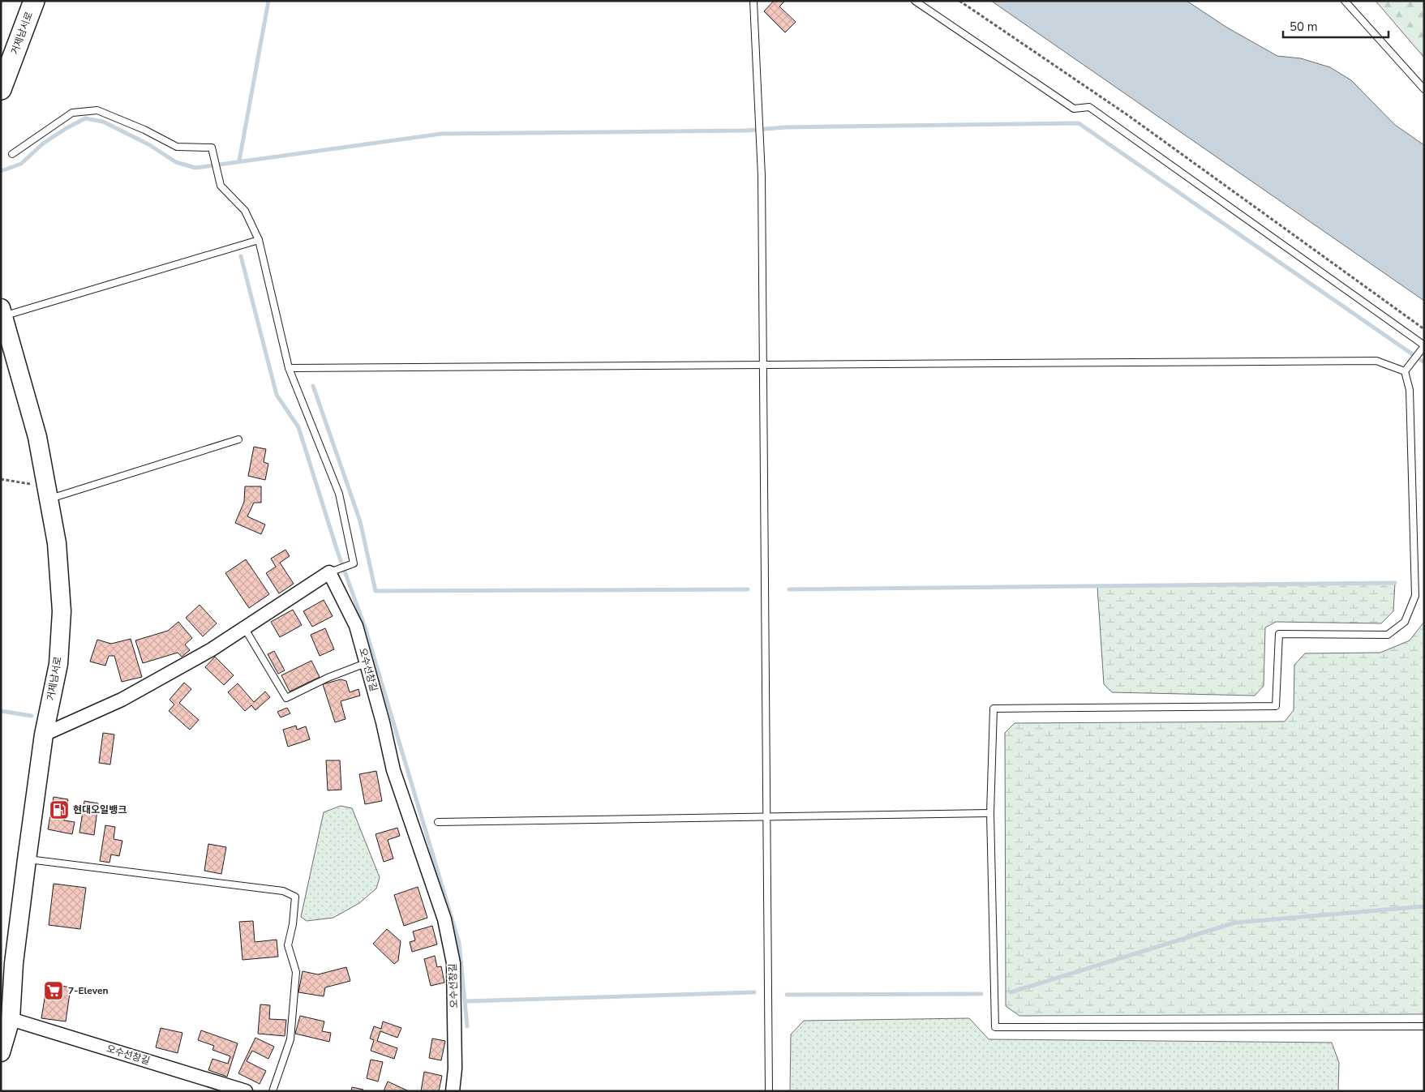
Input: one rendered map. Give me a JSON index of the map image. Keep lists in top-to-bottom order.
{
  "streets": {
    "main road": ["거제남서로"],
    "street": ["오수선창길"]
  },
  "crossings": [
    ["거제남서로", "오수선창길"]
  ],
  "places": {
    "fuel station": ["현대오일뱅크"],
    "supermarket": ["7-Eleven"]
  },
  "scale_bar": "50 m"
}
